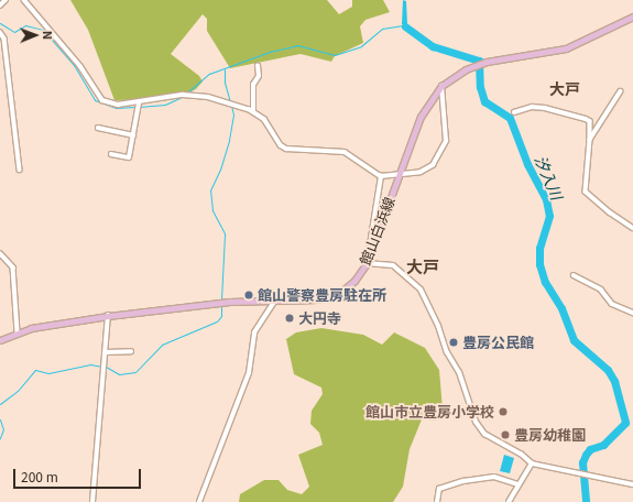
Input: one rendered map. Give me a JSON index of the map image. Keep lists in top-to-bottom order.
{
  "streets": {
    "main road": ["館山白浜線"]
  },
  "districts": ["大戸", "大戸"],
  "water": ["汐入川"],
  "places": [
    "館山警察豊房駐在所",
    "大円寺",
    "豊房公民館",
    "館山市立豊房小学校",
    "豊房幼稚園"
  ],
  "scale_bar": "200 m",
  "north": "right"
}
